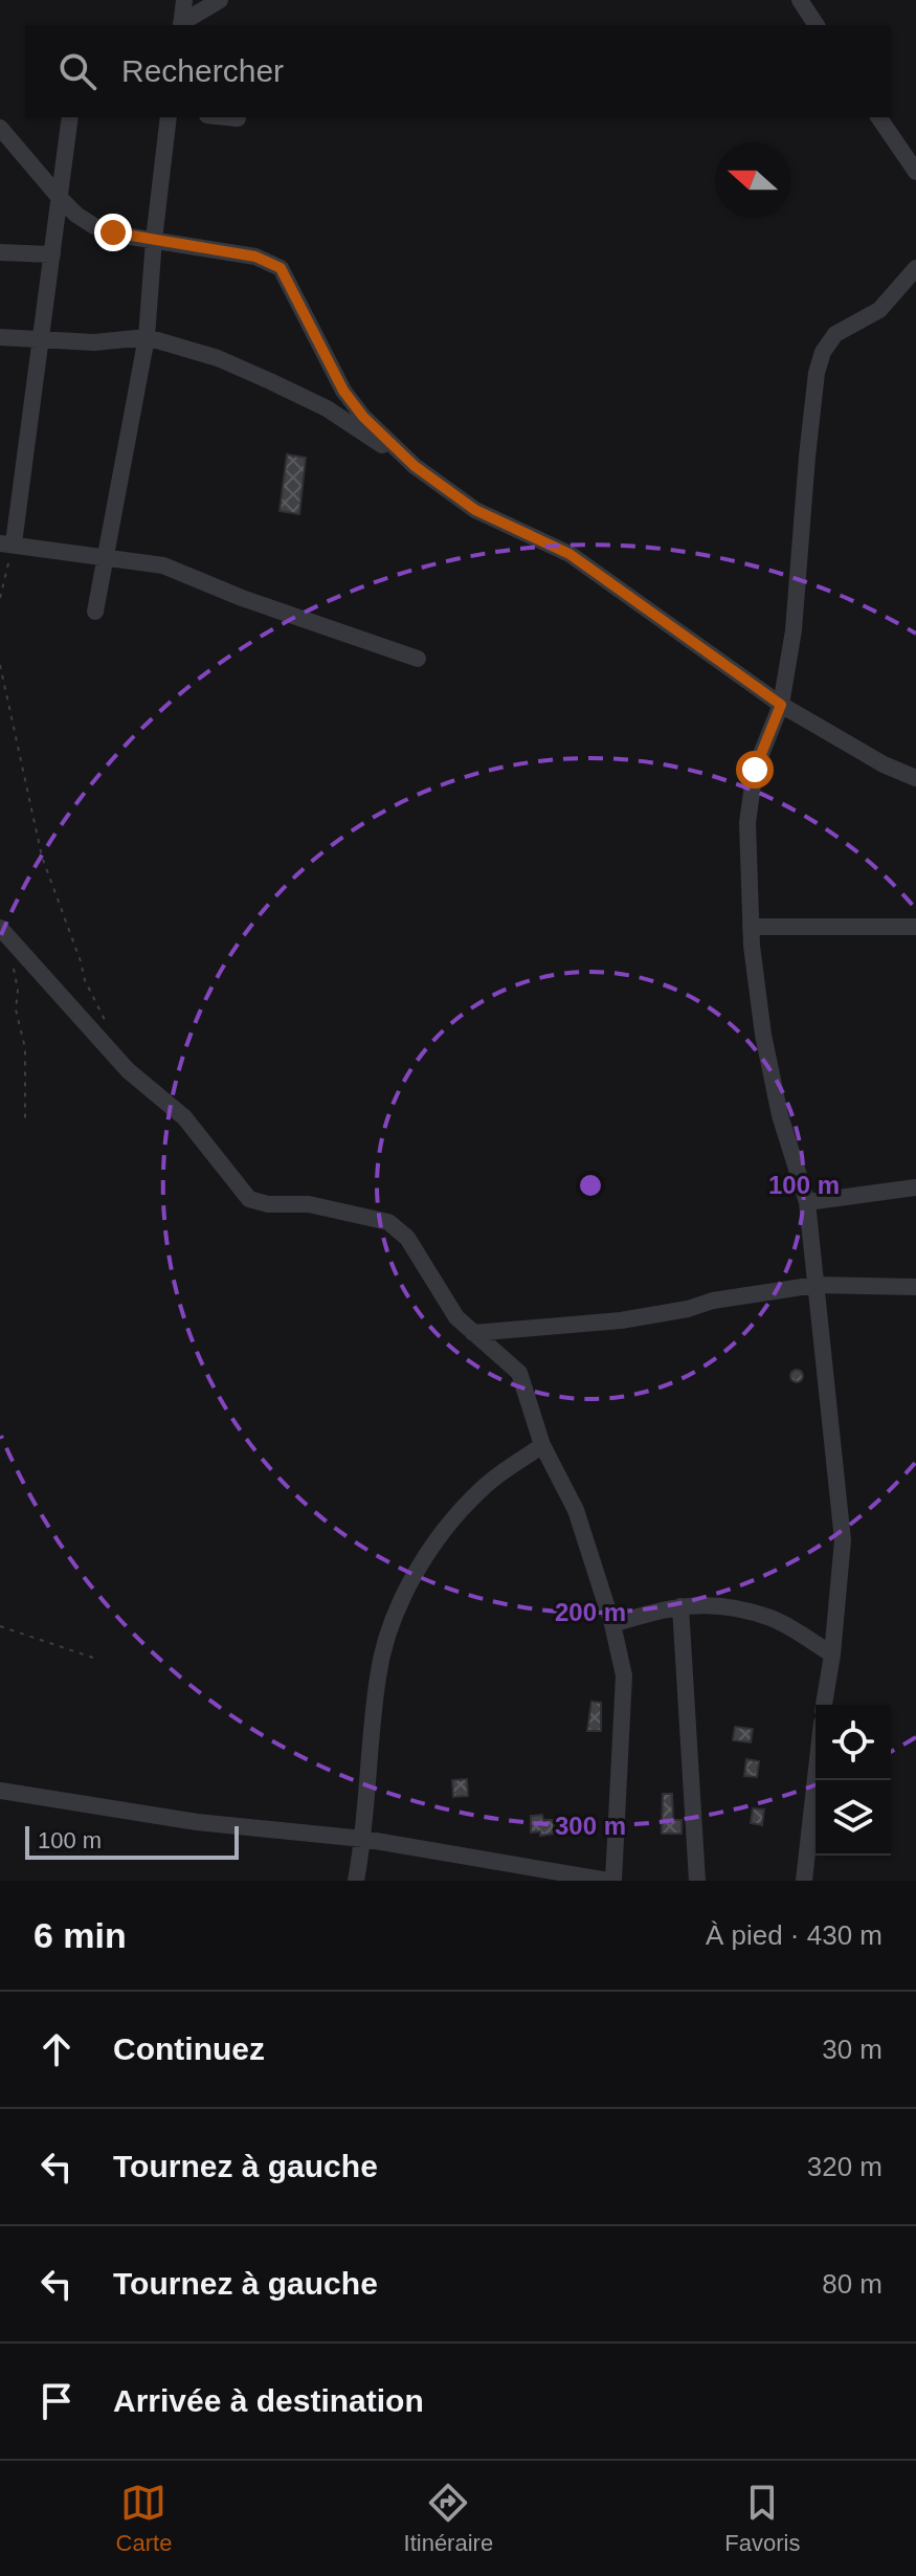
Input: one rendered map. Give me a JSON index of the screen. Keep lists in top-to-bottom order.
{
  "scale_bar": "100 m",
  "north": "left",
  "page": {
    "search": "Rechercher",
    "scale": "100 m",
    "heading": ["6 min", "À pied · 430 m"],
    "list": [
      ["Continuez", "30 m"],
      ["Tournez à gauche", "320 m"],
      ["Tournez à gauche", "80 m"],
      "Arrivée à destination"
    ],
    "nav": ["Carte", "Itinéraire", "Favoris"]
  },
  "rings": ["100 m", "200 m", "300 m"]
}
